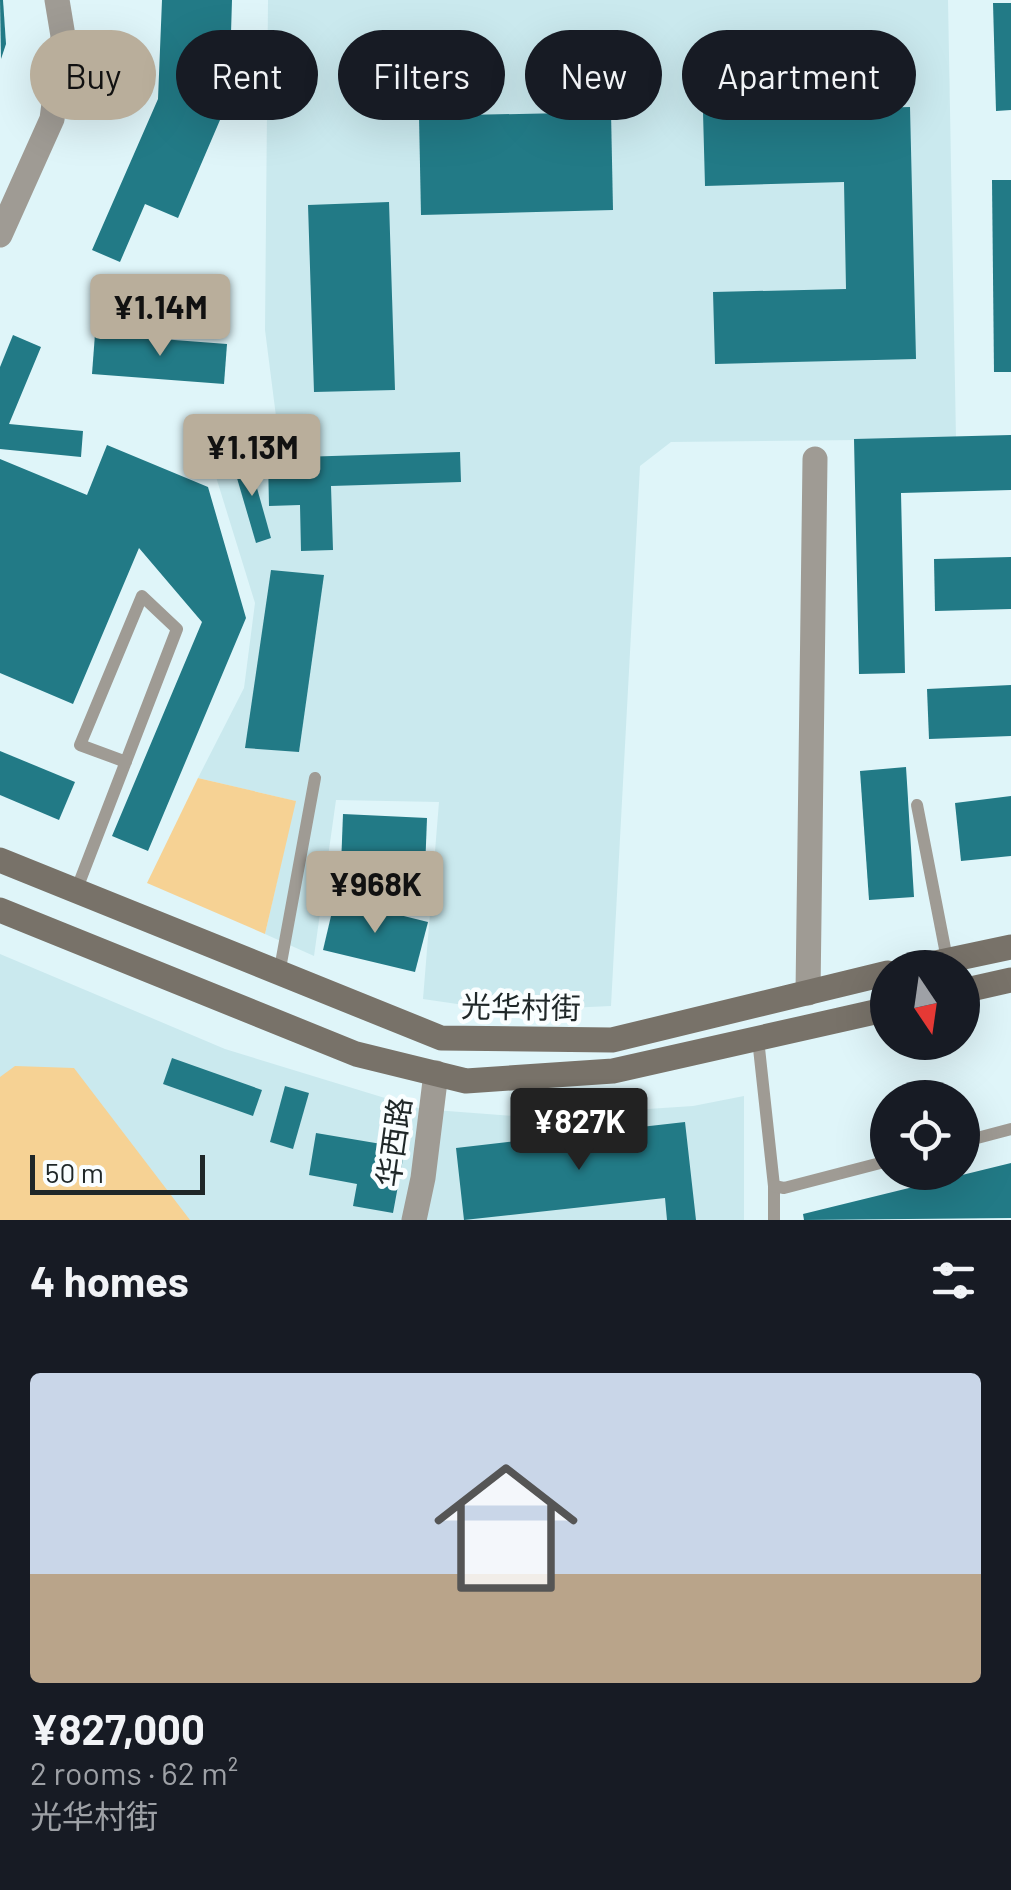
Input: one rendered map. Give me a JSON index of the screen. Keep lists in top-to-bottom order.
{
  "streets": {
    "main road": ["光华村街"],
    "street": ["华西路"]
  },
  "scale_bar": "50 m",
  "north": "bottom",
  "page": {
    "chip": [
      "Buy",
      "Rent",
      "Filters",
      "New",
      "Apartment"
    ],
    "price": [
      "¥1.14M",
      "¥1.13M",
      "¥968K",
      "¥827K"
    ],
    "scale": "50 m",
    "heading": "4 homes",
    "list": [
      {
        "name": "¥827,000",
        "note": "2 rooms · 62 m² · 光华村街"
      }
    ]
  }
}
